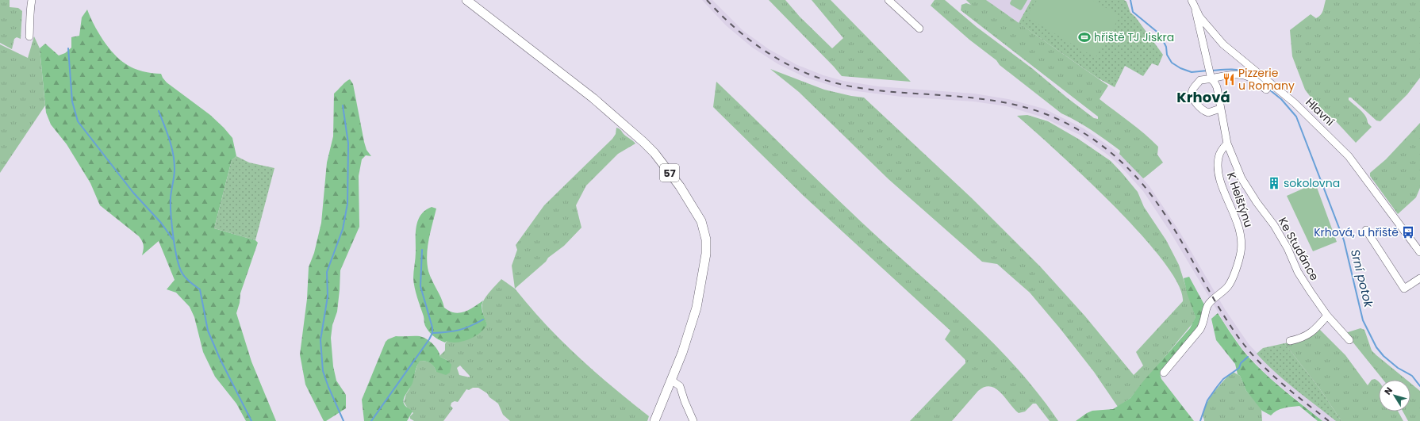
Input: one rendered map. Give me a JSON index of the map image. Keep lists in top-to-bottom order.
{
  "streets": {
    "main road": ["57"],
    "street": ["Hlavní", "K Helštýnu", "Ke Studánce"]
  },
  "crossings": [
    ["Hlavní", "Ke Studánce"],
    ["K Helštýnu", "Ke Studánce"]
  ],
  "districts": ["Krhová"],
  "water": ["Srní potok"],
  "places": {
    "sports": ["hřiště TJ Jiskra"],
    "restaurant": ["Pizzerie u Romany"],
    "building": ["sokolovna"],
    "bus stop": ["Krhová, u hřiště"]
  },
  "north": "top left"
}
